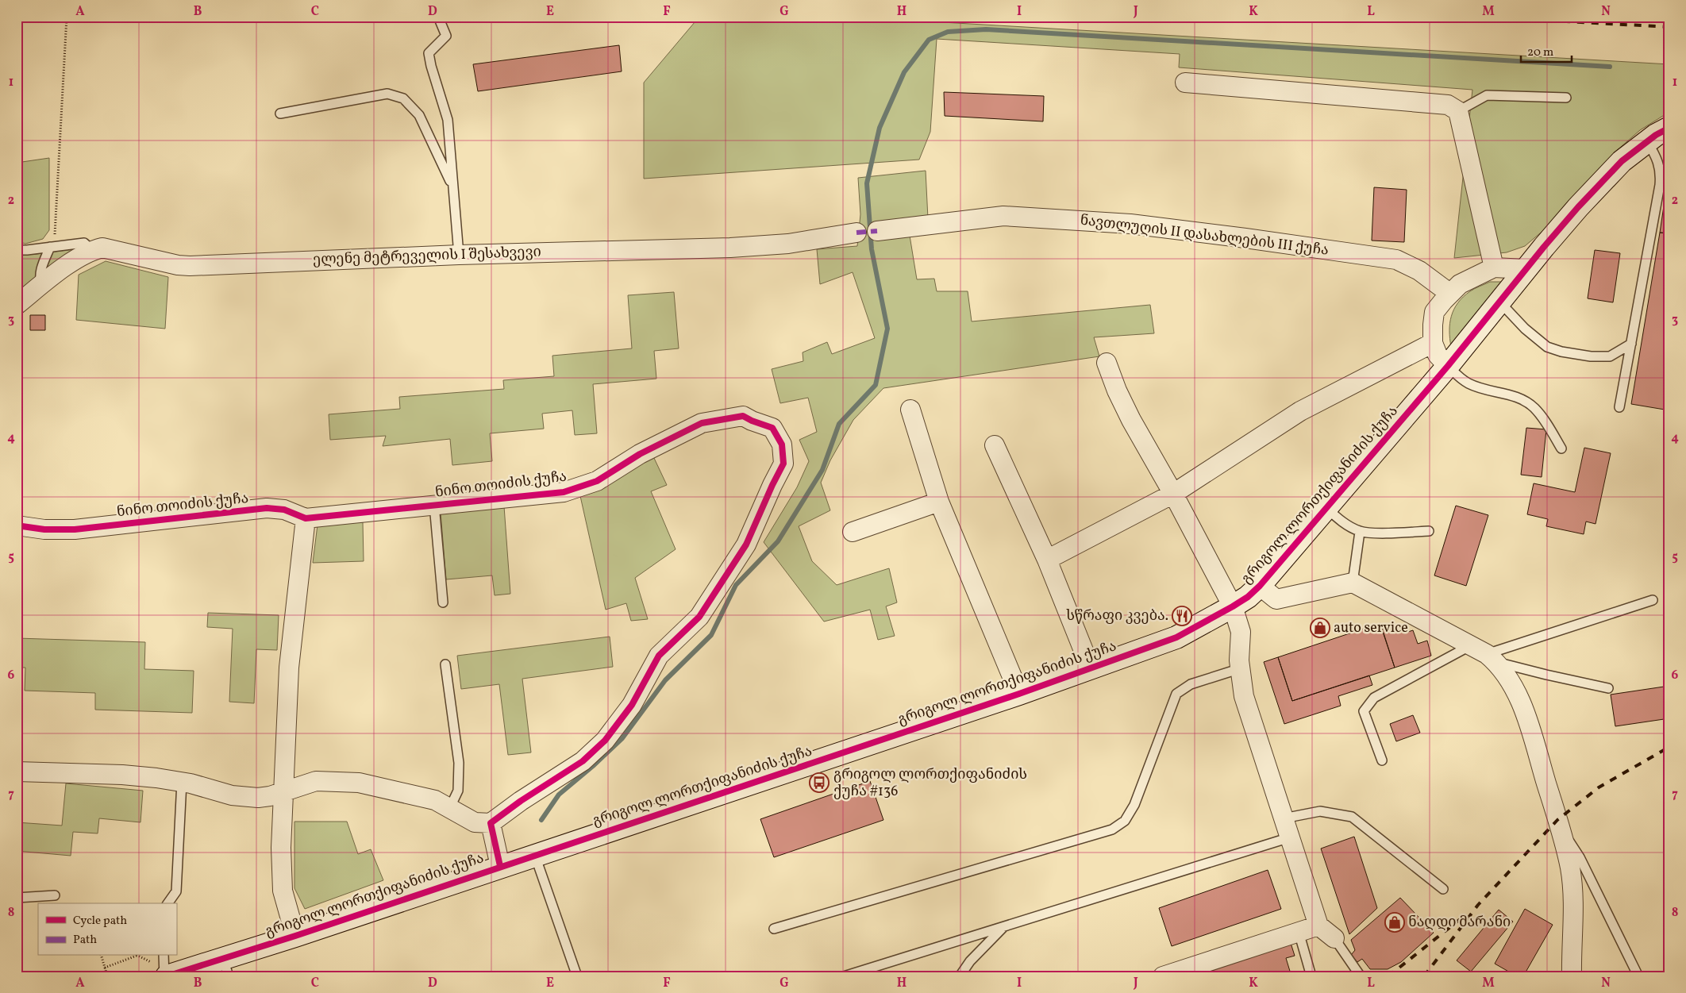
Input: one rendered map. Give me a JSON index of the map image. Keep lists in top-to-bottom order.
{
  "streets": {
    "street": [
      "ნავთლუღის II დასახლების III ქუჩა",
      "ელენე მეტრეველის I შესახვევი",
      "ნინო თოიძის ქუჩა",
      "გრიგოლ ლორთქიფანიძის ქუჩა"
    ]
  },
  "places": {
    "restaurant": ["სწრაფი კვება."],
    "shop": ["auto service", "ნაღდი მარანი"],
    "bus stop": ["გრიგოლ ლორთქიფანიძის ქუჩა #136"]
  },
  "legend": ["Cycle path", "Path"],
  "scale_bar": "20 m",
  "grid": {
    "columns": [
      "A",
      "B",
      "C",
      "D",
      "E",
      "F",
      "G",
      "H",
      "I",
      "J",
      "K",
      "L",
      "M",
      "N"
    ],
    "rows": [
      "1",
      "2",
      "3",
      "4",
      "5",
      "6",
      "7",
      "8"
    ]
  }
}
